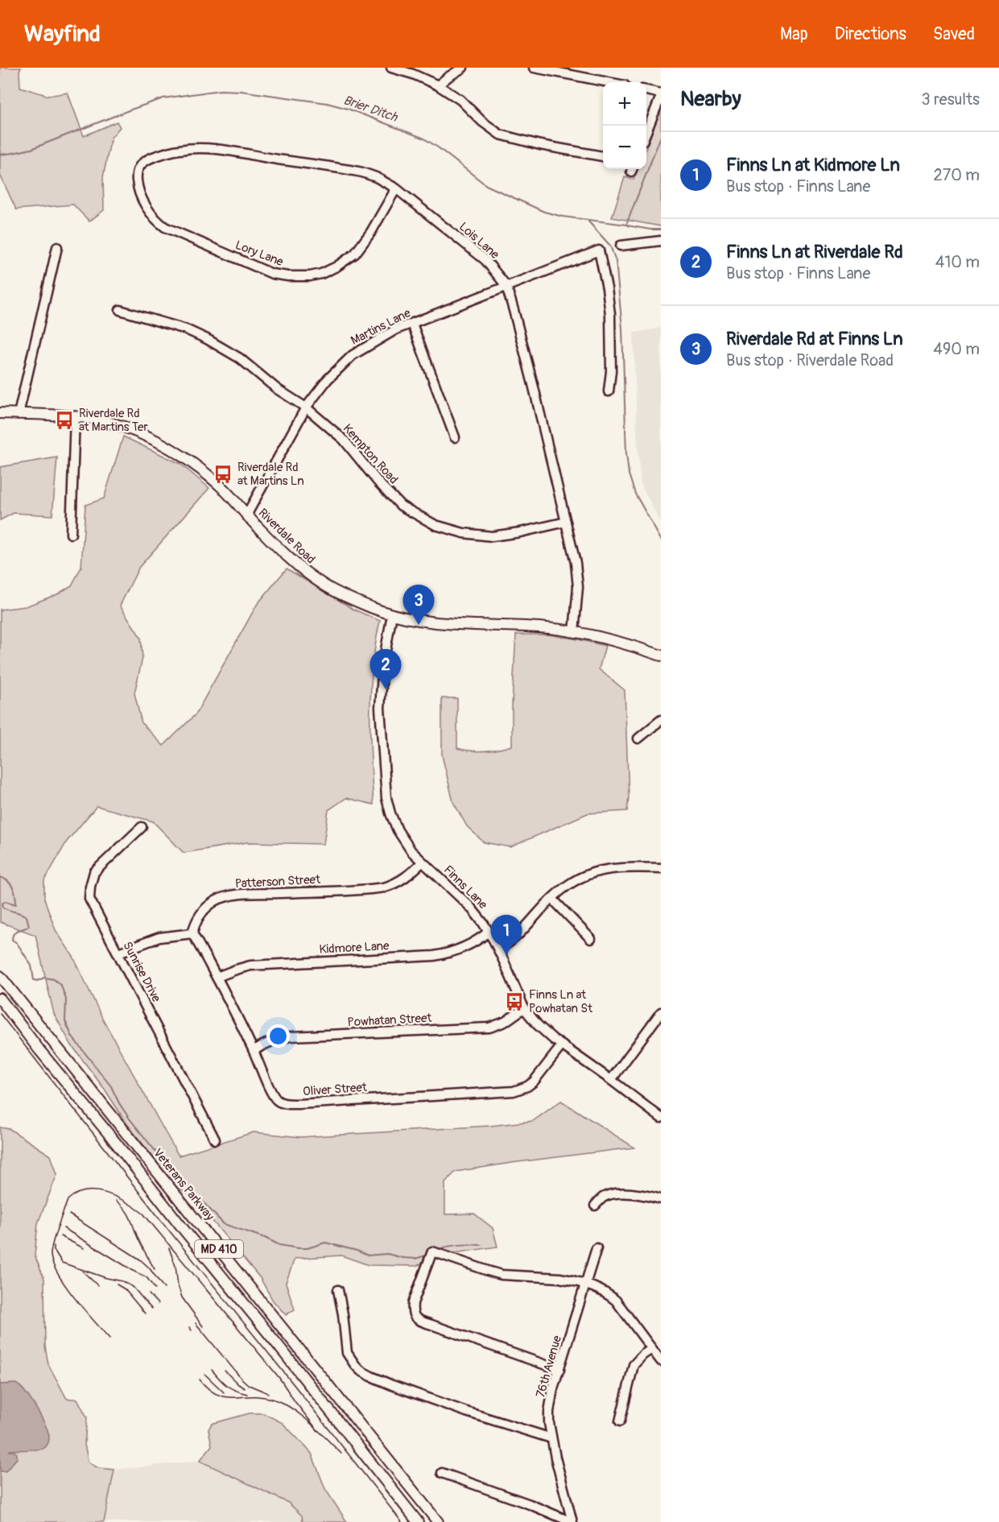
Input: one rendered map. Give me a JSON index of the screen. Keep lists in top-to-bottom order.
{
  "streets": {
    "main road": ["Riverdale Road", "Veterans Parkway", "MD 410"],
    "street": [
      "Lois Lane",
      "Lory Lane",
      "Martins Lane",
      "Kempton Road",
      "Patterson Street",
      "Finns Lane",
      "Kidmore Lane",
      "Sunrise Drive",
      "Powhatan Street",
      "Oliver Street",
      "76th Avenue"
    ]
  },
  "crossings": [
    ["Lois Lane", "Lory Lane"],
    ["Lois Lane", "Martins Lane"],
    ["Lois Lane", "Kempton Road"],
    ["Lois Lane", "Riverdale Road"],
    ["Martins Lane", "Kempton Road"],
    ["Martins Lane", "Riverdale Road"],
    ["Riverdale Road", "Finns Lane"],
    ["Patterson Street", "Finns Lane"],
    ["Patterson Street", "Oliver Street"],
    ["Finns Lane", "Kidmore Lane"],
    ["Finns Lane", "Powhatan Street"],
    ["Finns Lane", "Oliver Street"],
    ["Kidmore Lane", "Oliver Street"],
    ["Powhatan Street", "Oliver Street"]
  ],
  "water": ["Brier Ditch"],
  "places": {
    "bus stop": ["Riverdale Rd at Martins Ter", "Riverdale Rd at Martins Ln", "Finns Ln at Powhatan St"]
  },
  "page": {
    "header": "Wayfind",
    "nav": ["Map", "Directions", "Saved"],
    "heading": ["Nearby", "3 results"],
    "map_buttons": ["+", "−"],
    "list": [
      {
        "mark": "1",
        "name": "Finns Ln at Kidmore Ln",
        "note": "Bus stop · Finns Lane",
        "value": "270 m"
      },
      {
        "mark": "2",
        "name": "Finns Ln at Riverdale Rd",
        "note": "Bus stop · Finns Lane",
        "value": "410 m"
      },
      {
        "mark": "3",
        "name": "Riverdale Rd at Finns Ln",
        "note": "Bus stop · Riverdale Road",
        "value": "490 m"
      }
    ],
    "pins": ["3", "2", "1"]
  }
}
